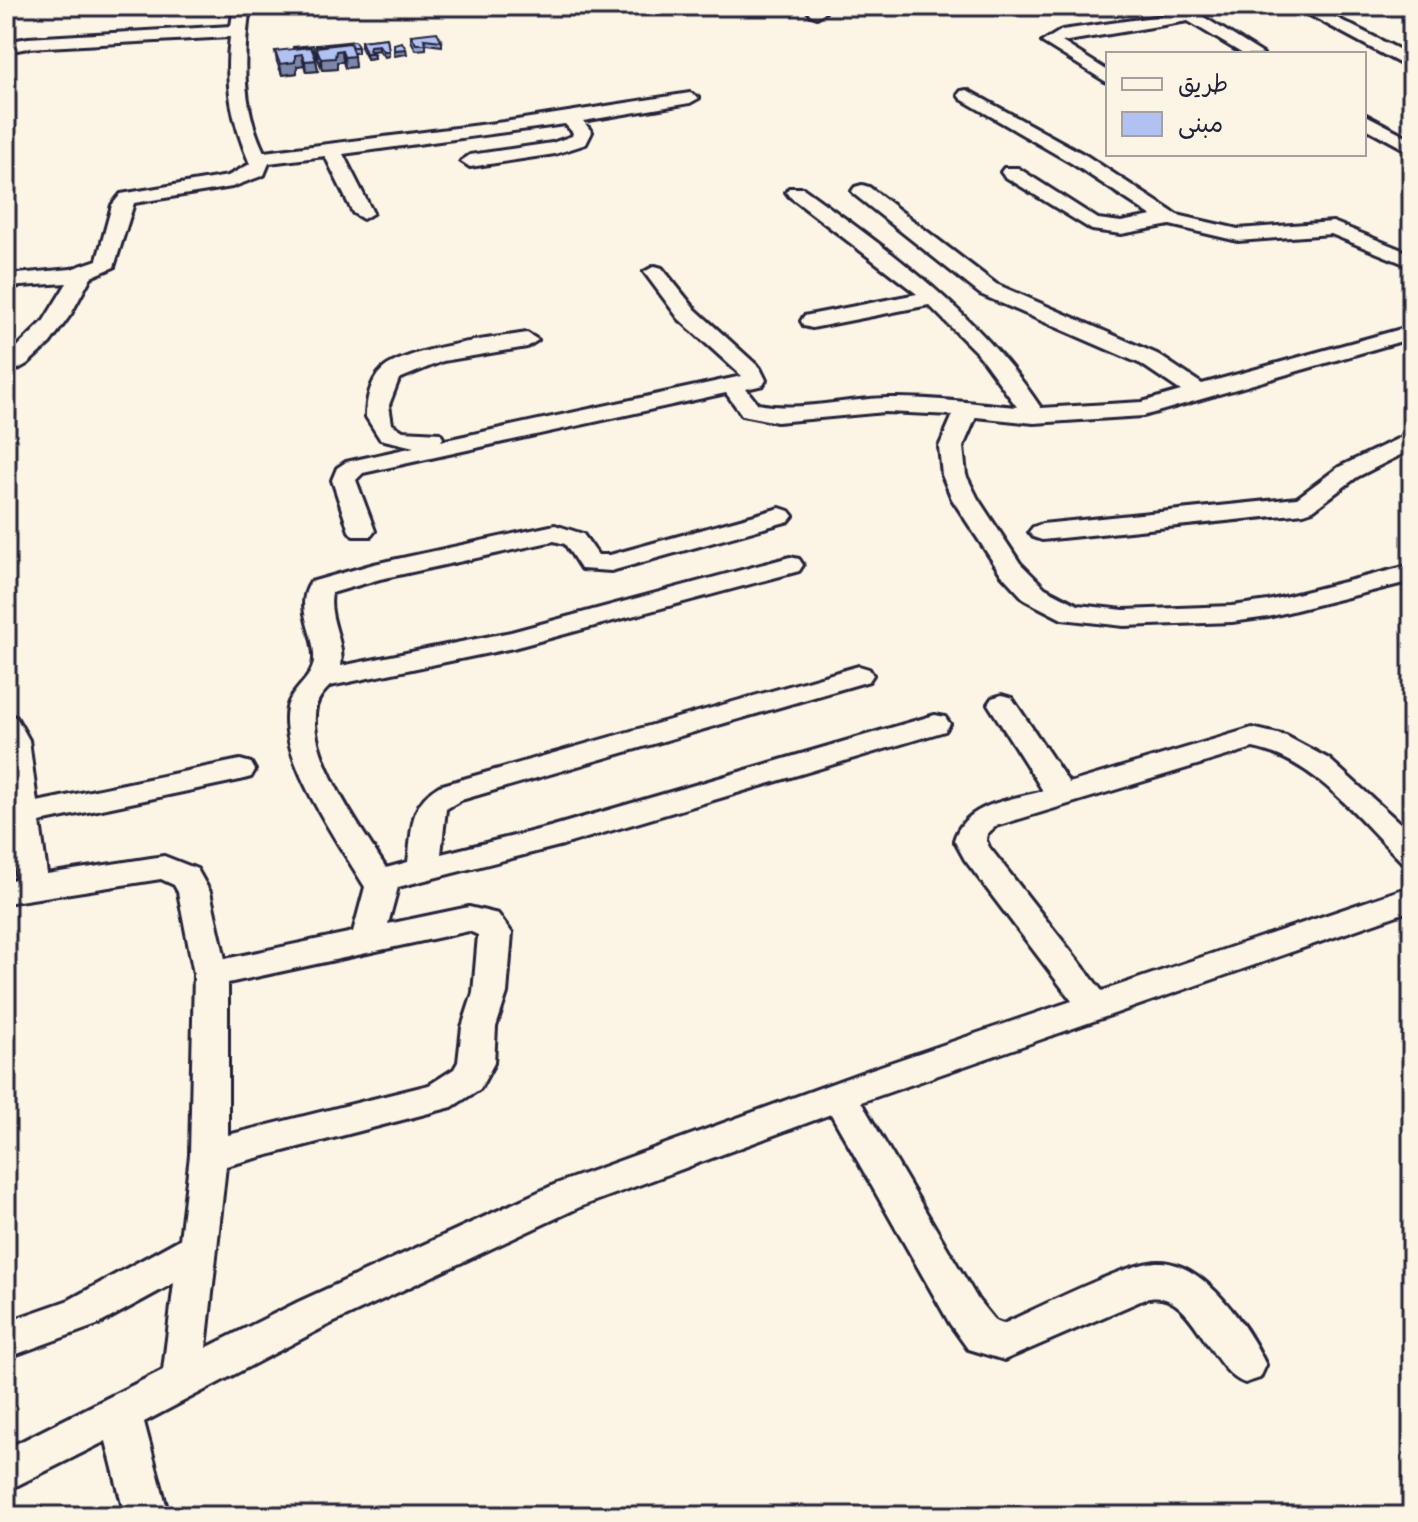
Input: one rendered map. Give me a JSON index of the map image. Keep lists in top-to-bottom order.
{
  "legend": ["طريق", "مبنى"]
}
